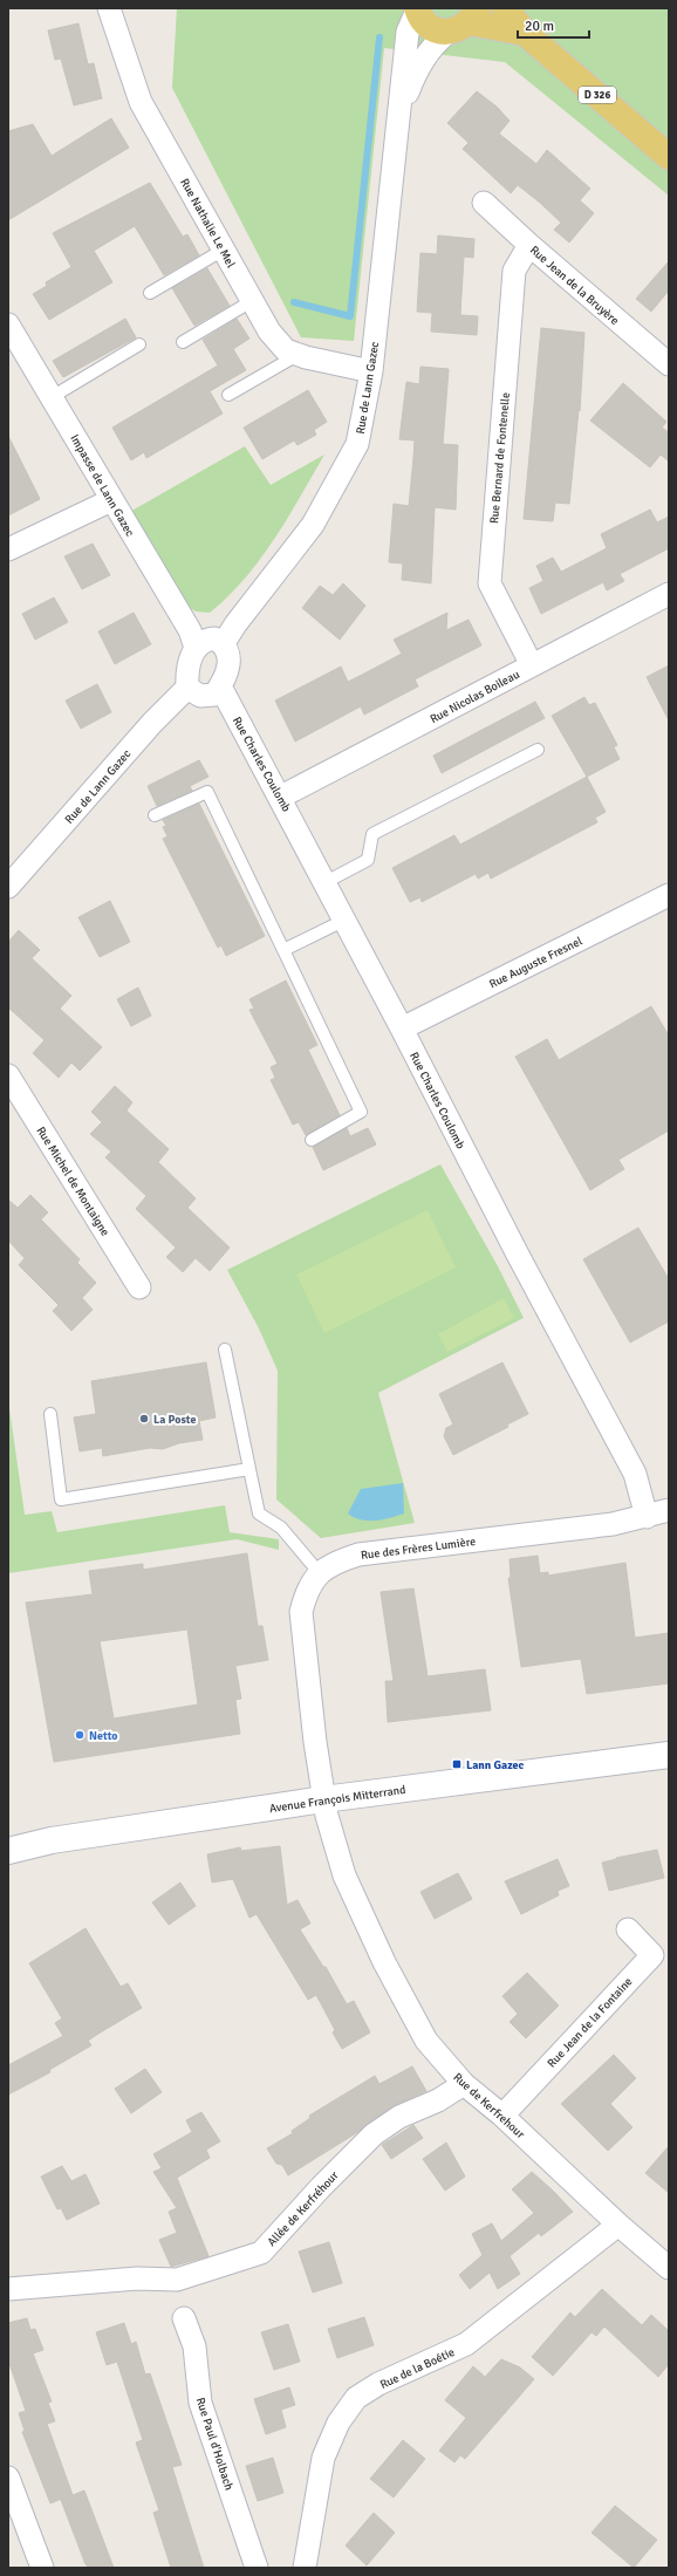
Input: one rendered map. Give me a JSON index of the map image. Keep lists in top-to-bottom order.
{
  "streets": {
    "main road": ["D 326", "Avenue François Mitterrand"],
    "street": [
      "Rue Nathalie Le Mel",
      "Rue Jean de la Bruyère",
      "Rue de Lann Gazec",
      "Rue Bernard de Fontenelle",
      "Impasse de Lann Gazec",
      "Rue Nicolas Boileau",
      "Rue Charles Coulomb",
      "Rue Auguste Fresnel",
      "Rue Michel de Montaigne",
      "Rue des Frères Lumière",
      "Rue Jean de la Fontaine",
      "Rue de Kerfrehour",
      "Allée de Kerfréhour",
      "Rue de la Boétie",
      "Rue Paul d'Holbach"
    ]
  },
  "crossings": [
    ["Rue Nathalie Le Mel", "Rue de Lann Gazec"],
    ["Rue Jean de la Bruyère", "Rue Bernard de Fontenelle"],
    ["Rue de Lann Gazec", "Impasse de Lann Gazec"],
    ["Rue de Lann Gazec", "Rue Charles Coulomb"],
    ["Rue Bernard de Fontenelle", "Rue Nicolas Boileau"],
    ["Impasse de Lann Gazec", "Rue Charles Coulomb"],
    ["Rue Nicolas Boileau", "Rue Charles Coulomb"],
    ["Rue Charles Coulomb", "Rue Auguste Fresnel"],
    ["Rue Charles Coulomb", "Rue des Frères Lumière"],
    ["Rue des Frères Lumière", "Avenue François Mitterrand"],
    ["Rue des Frères Lumière", "Rue de Kerfrehour"],
    ["Avenue François Mitterrand", "Rue de Kerfrehour"],
    ["Rue Jean de la Fontaine", "Rue de Kerfrehour"],
    ["Rue de Kerfrehour", "Allée de Kerfréhour"],
    ["Rue de Kerfrehour", "Rue de la Boétie"]
  ],
  "places": {
    "other": ["La Poste", "Netto"],
    "transit": ["Lann Gazec"]
  },
  "scale_bar": "20 m"
}
